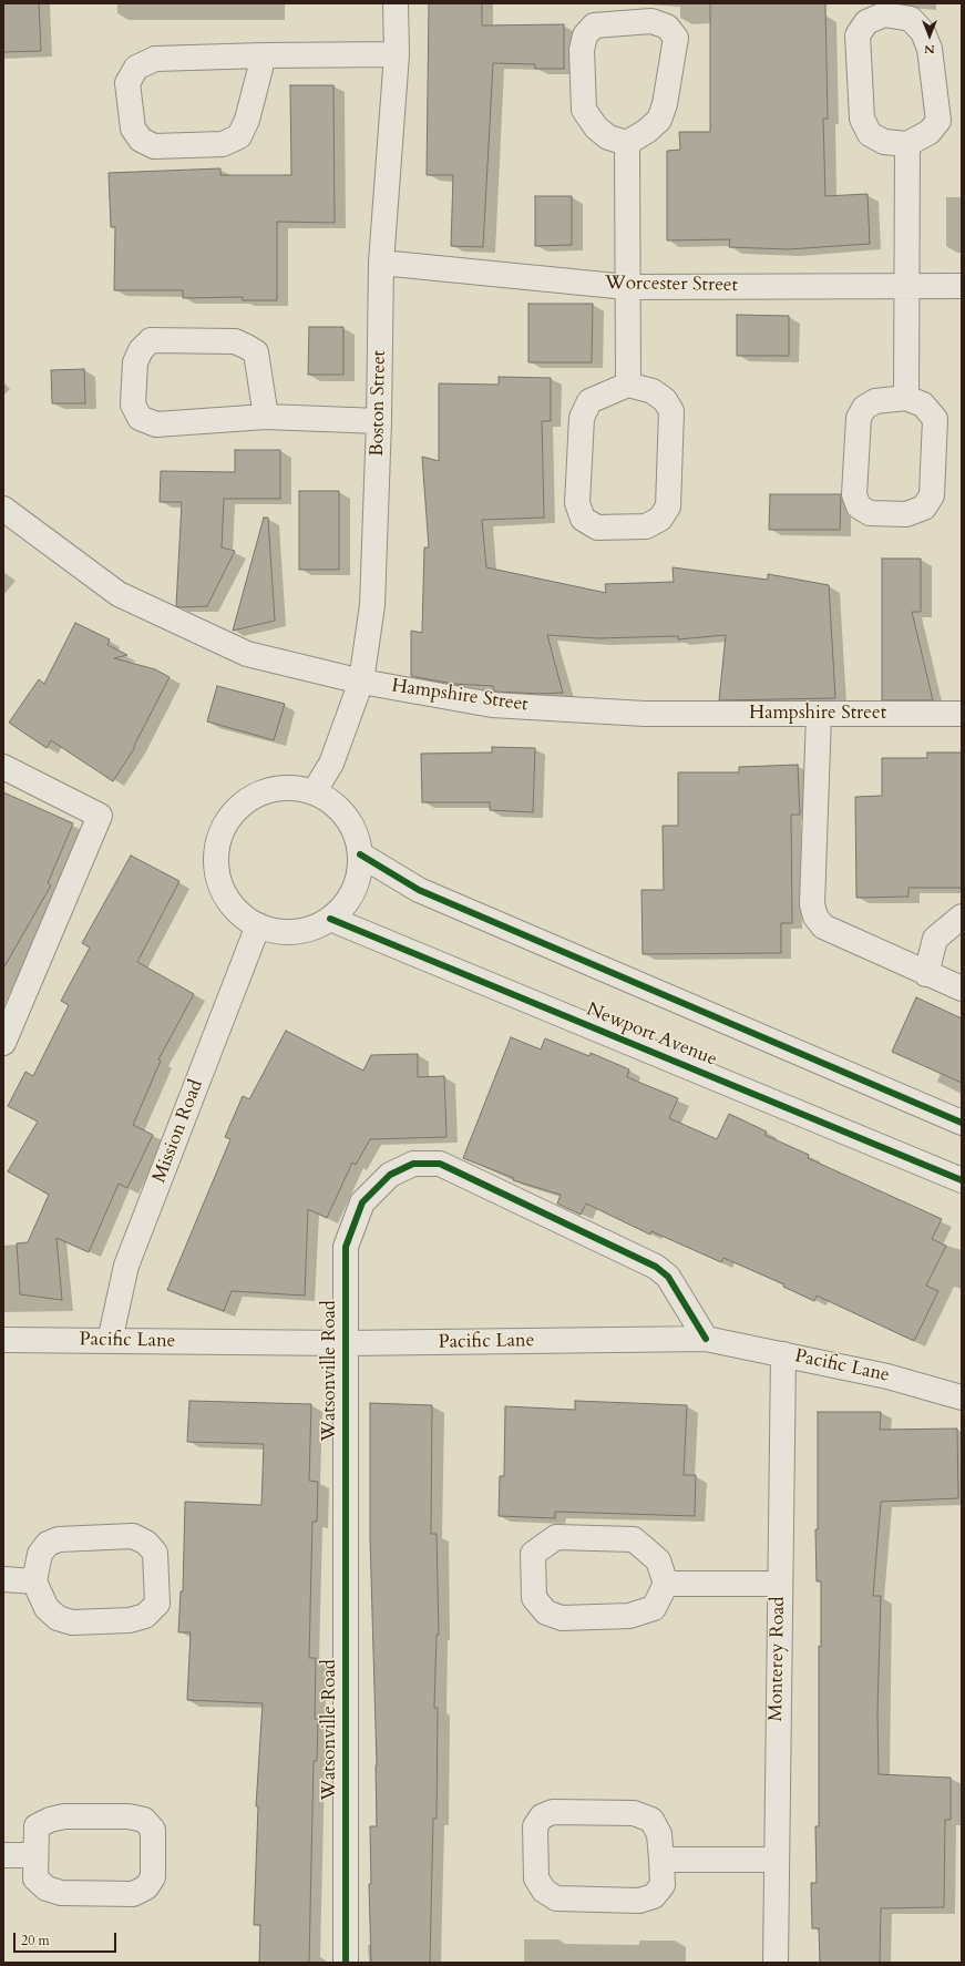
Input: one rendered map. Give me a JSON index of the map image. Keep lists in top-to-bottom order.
{
  "streets": {
    "street": [
      "Worcester Street",
      "Boston Street",
      "Hampshire Street",
      "Newport Avenue",
      "Mission Road",
      "Pacific Lane",
      "Watsonville Road",
      "Monterey Road"
    ]
  },
  "crossings": [
    ["Worcester Street", "Boston Street"],
    ["Boston Street", "Hampshire Street"],
    ["Boston Street", "Newport Avenue"],
    ["Boston Street", "Mission Road"],
    ["Newport Avenue", "Mission Road"],
    ["Mission Road", "Pacific Lane"],
    ["Pacific Lane", "Watsonville Road"],
    ["Pacific Lane", "Monterey Road"]
  ],
  "scale_bar": "20 m",
  "north": "bottom"
}
